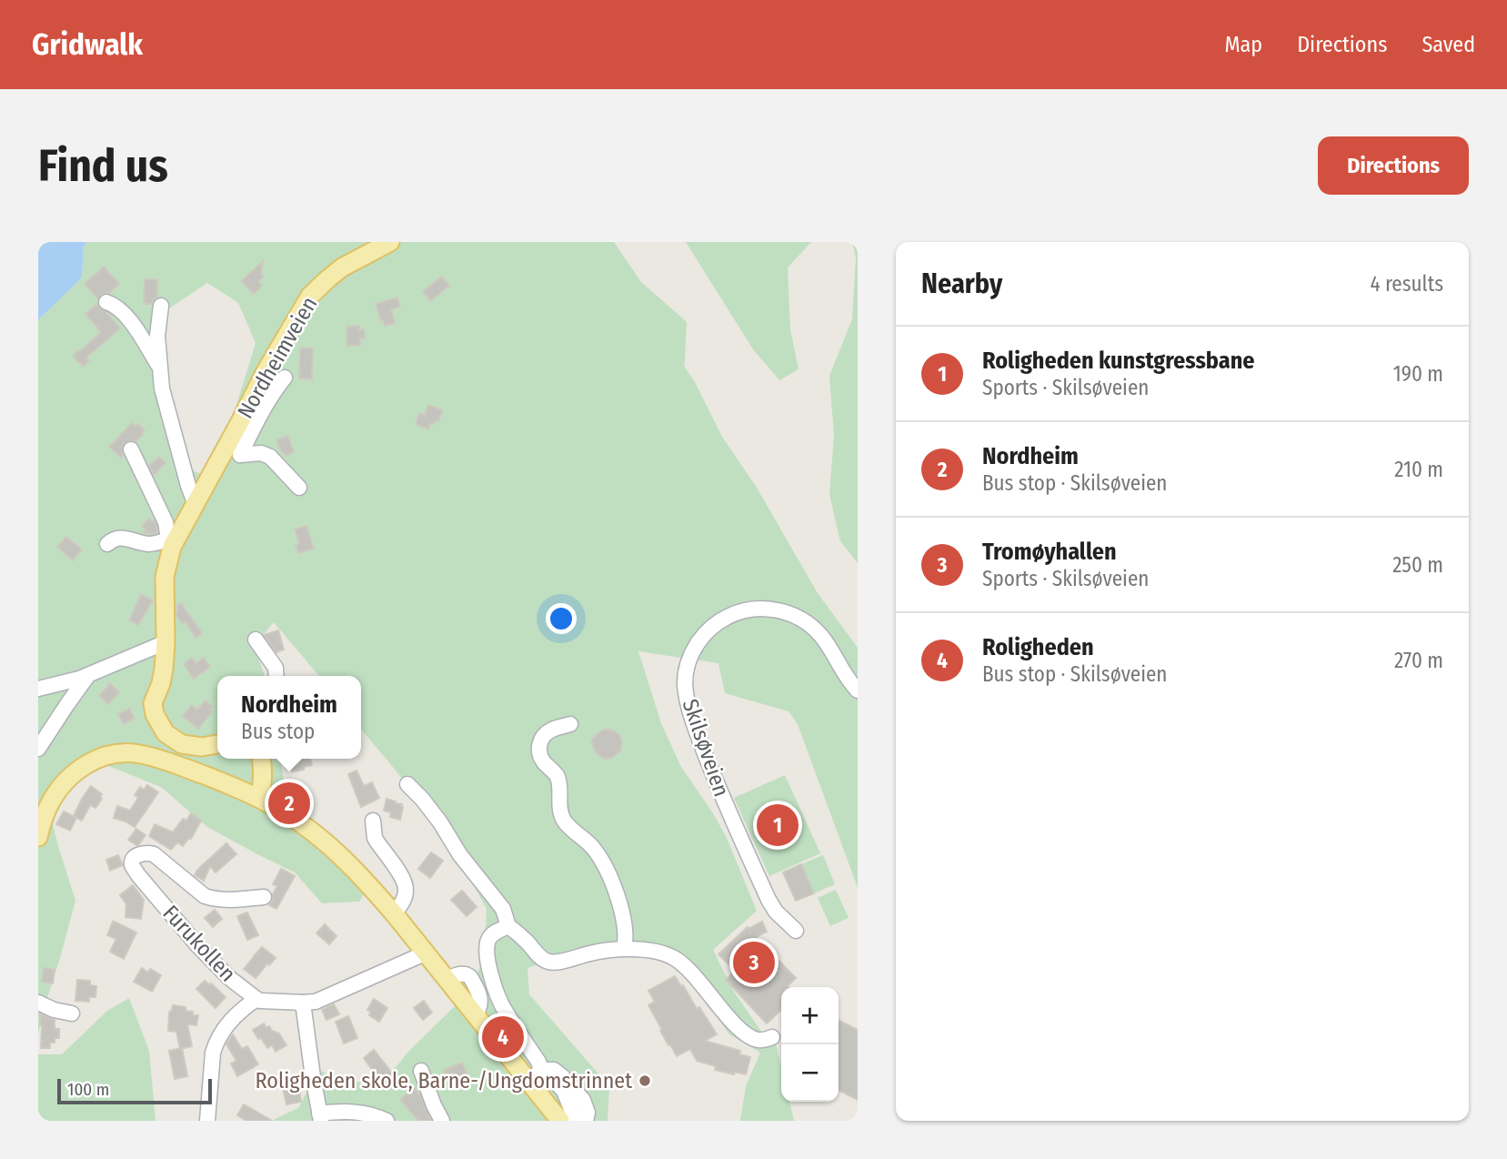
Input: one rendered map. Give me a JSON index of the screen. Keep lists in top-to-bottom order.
{
  "streets": {
    "main road": ["Nordheimveien"],
    "street": ["Skilsøveien", "Furukollen"]
  },
  "places": ["Roligheden skole, Barne-/Ungdomstrinnet"],
  "scale_bar": "100 m",
  "page": {
    "header": "Gridwalk",
    "nav": ["Map", "Directions", "Saved"],
    "buttons": "Directions",
    "title": "Find us",
    "heading": ["Nearby", "4 results"],
    "list": [
      {
        "mark": "1",
        "name": "Roligheden kunstgressbane",
        "note": "Sports · Skilsøveien",
        "value": "190 m"
      },
      {
        "mark": "2",
        "name": "Nordheim",
        "note": "Bus stop · Skilsøveien",
        "value": "210 m"
      },
      {
        "mark": "3",
        "name": "Tromøyhallen",
        "note": "Sports · Skilsøveien",
        "value": "250 m"
      },
      {
        "mark": "4",
        "name": "Roligheden",
        "note": "Bus stop · Skilsøveien",
        "value": "270 m"
      }
    ],
    "popup": ["Nordheim", "Bus stop"],
    "pins": [
      "2",
      "1",
      "3",
      "4"
    ],
    "map_buttons": ["+", "−"],
    "scale": "100 m"
  }
}
